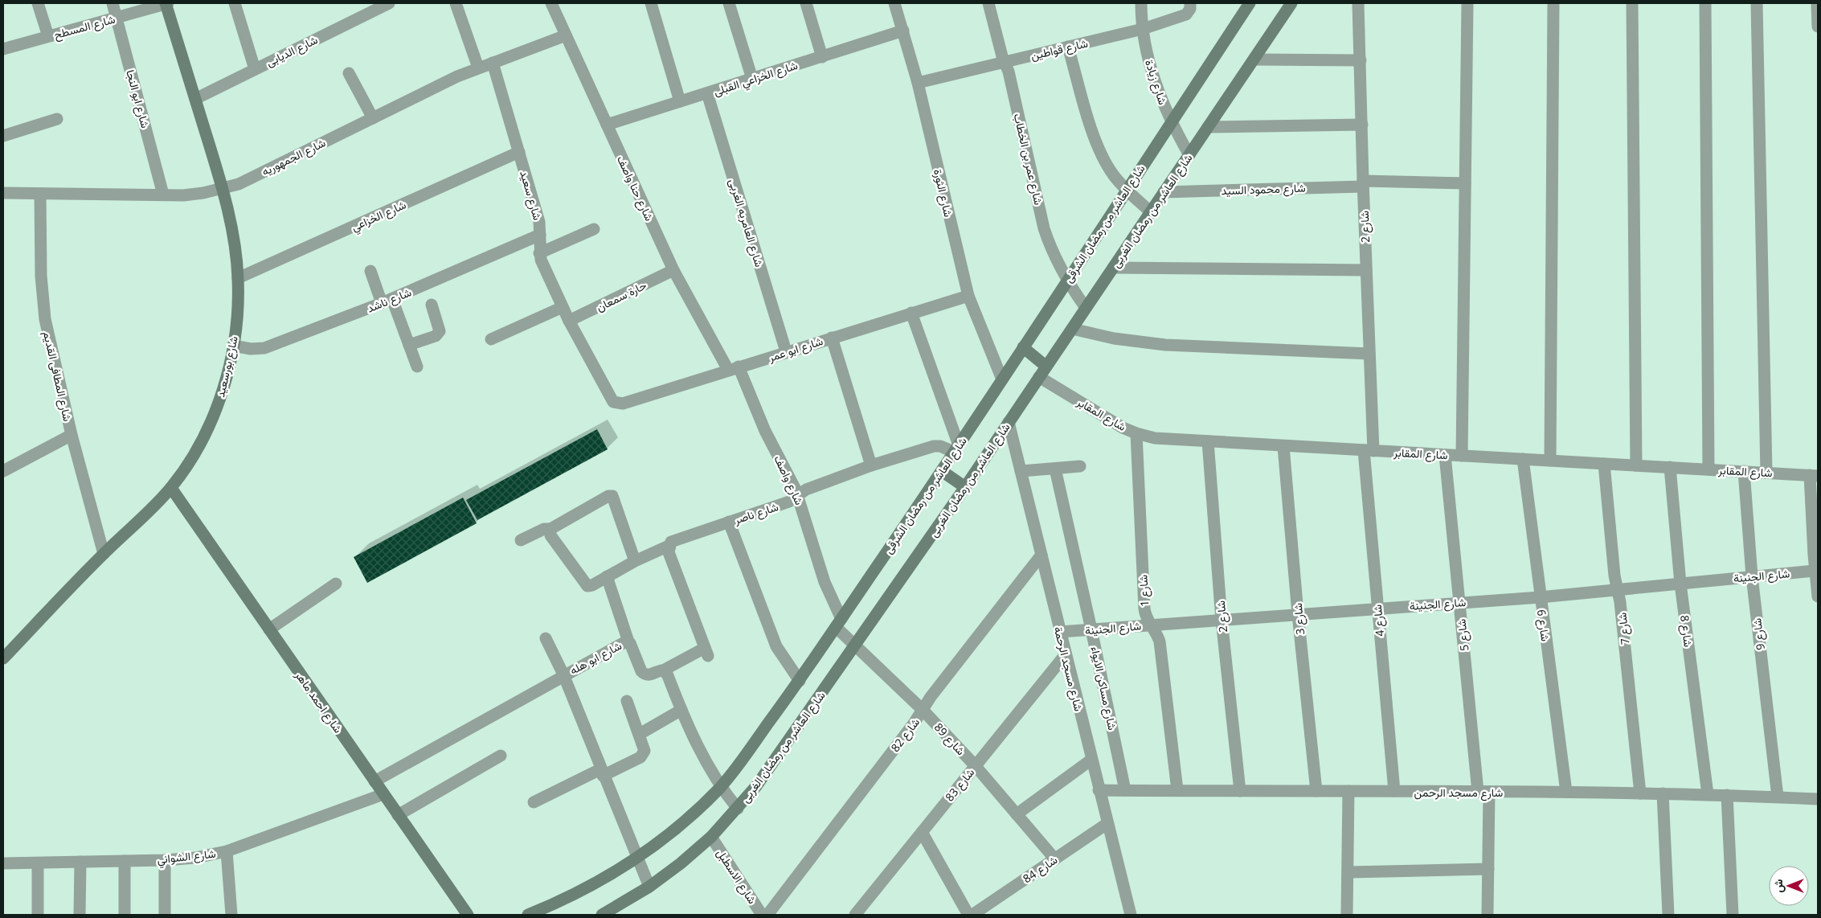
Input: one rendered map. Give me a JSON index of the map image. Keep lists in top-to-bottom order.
{
  "streets": {
    "street": [
      "شارع المسطح",
      "شارع قواطين",
      "شارع الديابى",
      "شارع الخزاعي القبلى",
      "شارع زيادة",
      "شارع ابو النجا",
      "شارع الجمهوريه",
      "شارع عمر بن الخطاب",
      "شارع حنا واصف",
      "شارع محمود السيد",
      "شارع الثورة",
      "شارع سعيد",
      "شارع العاشر من رمضان الغربى",
      "شارع الخزاعي",
      "شارع العامريه الغربى",
      "شارع العاشر من رمضان الشرقى",
      "شارع 2",
      "حارة سمعان",
      "شارع ناشد",
      "شارع ابو عمر",
      "شارع بورسعيد",
      "شارع المطافى القديم",
      "شارع المقابر",
      "شارع واصف",
      "شارع ناصر",
      "شارع الجنينة",
      "شارع 1",
      "شارع 3",
      "شارع 4",
      "شارع 6",
      "شارع 7",
      "شارع 8",
      "شارع 9",
      "شارع 5",
      "شارع ابو هله",
      "شارع مسجد الرحمة",
      "شارع مساكن الايواء",
      "شارع احمد ماهر",
      "شارع 82",
      "شارع 89",
      "شارع 83",
      "شارع مسجد الرحمن",
      "شارع الشواني",
      "شارع 84",
      "شارع الاسطبل"
    ]
  },
  "crossings": [
    ["شارع المسطح", "شارع ابو النجا"],
    ["شارع المسطح", "شارع بورسعيد"],
    ["شارع قواطين", "شارع زيادة"],
    ["شارع قواطين", "شارع عمر بن الخطاب"],
    ["شارع قواطين", "شارع الثورة"],
    ["شارع الديابى", "شارع بورسعيد"],
    ["شارع الخزاعي القبلى", "شارع حنا واصف"],
    ["شارع الخزاعي القبلى", "شارع الثورة"],
    ["شارع الخزاعي القبلى", "شارع العامريه الغربى"],
    ["شارع زيادة", "شارع العاشر من رمضان الغربى"],
    ["شارع زيادة", "شارع العاشر من رمضان الشرقى"],
    ["شارع ابو النجا", "شارع الجمهوريه"],
    ["شارع الجمهوريه", "شارع حنا واصف"],
    ["شارع الجمهوريه", "شارع سعيد"],
    ["شارع الجمهوريه", "شارع بورسعيد"],
    ["شارع الجمهوريه", "شارع المطافى القديم"],
    ["شارع عمر بن الخطاب", "شارع العاشر من رمضان الغربى"],
    ["شارع عمر بن الخطاب", "شارع العاشر من رمضان الشرقى"],
    ["شارع حنا واصف", "حارة سمعان"],
    ["شارع حنا واصف", "شارع ابو عمر"],
    ["شارع حنا واصف", "شارع واصف"],
    ["شارع محمود السيد", "شارع العاشر من رمضان الغربى"],
    ["شارع محمود السيد", "شارع 2"],
    ["شارع الثورة", "شارع العاشر من رمضان الشرقى"],
    ["شارع الثورة", "شارع ابو عمر"],
    ["شارع سعيد", "شارع الخزاعي"],
    ["شارع سعيد", "حارة سمعان"],
    ["شارع سعيد", "شارع ناشد"],
    ["شارع سعيد", "شارع ابو عمر"],
    ["شارع العاشر من رمضان الغربى", "شارع المقابر"],
    ["شارع العاشر من رمضان الغربى", "شارع مسجد الرحمة"],
    ["شارع العاشر من رمضان الغربى", "شارع 89"],
    ["شارع العاشر من رمضان الغربى", "شارع الاسطبل"],
    ["شارع الخزاعي", "شارع بورسعيد"],
    ["شارع العامريه الغربى", "شارع ابو عمر"],
    ["شارع العاشر من رمضان الشرقى", "شارع واصف"],
    ["شارع العاشر من رمضان الشرقى", "شارع ناصر"],
    ["شارع العاشر من رمضان الشرقى", "شارع 89"],
    ["شارع 2", "شارع المقابر"],
    ["شارع 2", "شارع الجنينة"],
    ["شارع 2", "شارع 4"],
    ["شارع 2", "شارع مسجد الرحمن"],
    ["شارع ناشد", "شارع بورسعيد"],
    ["شارع ابو عمر", "شارع واصف"],
    ["شارع بورسعيد", "شارع المطافى القديم"],
    ["شارع بورسعيد", "شارع احمد ماهر"],
    ["شارع المقابر", "شارع 1"],
    ["شارع المقابر", "شارع 3"],
    ["شارع المقابر", "شارع 4"],
    ["شارع المقابر", "شارع 6"],
    ["شارع المقابر", "شارع 7"],
    ["شارع المقابر", "شارع 8"],
    ["شارع المقابر", "شارع 9"],
    ["شارع المقابر", "شارع 5"],
    ["شارع واصف", "شارع ناصر"],
    ["شارع واصف", "شارع 89"],
    ["شارع الجنينة", "شارع 1"],
    ["شارع الجنينة", "شارع 3"],
    ["شارع الجنينة", "شارع 4"],
    ["شارع الجنينة", "شارع 6"],
    ["شارع الجنينة", "شارع 7"],
    ["شارع الجنينة", "شارع 8"],
    ["شارع الجنينة", "شارع 9"],
    ["شارع الجنينة", "شارع 5"],
    ["شارع الجنينة", "شارع مسجد الرحمة"],
    ["شارع الجنينة", "شارع مساكن الايواء"],
    ["شارع 1", "شارع مسجد الرحمن"],
    ["شارع 3", "شارع مسجد الرحمن"],
    ["شارع 4", "شارع مسجد الرحمن"],
    ["شارع 6", "شارع مسجد الرحمن"],
    ["شارع 7", "شارع مسجد الرحمن"],
    ["شارع 8", "شارع مسجد الرحمن"],
    ["شارع 9", "شارع مسجد الرحمن"],
    ["شارع 5", "شارع مسجد الرحمن"],
    ["شارع ابو هله", "شارع احمد ماهر"],
    ["شارع مسجد الرحمة", "شارع 82"],
    ["شارع مسجد الرحمة", "شارع 83"],
    ["شارع مسجد الرحمة", "شارع مسجد الرحمن"],
    ["شارع مسجد الرحمة", "شارع 84"],
    ["شارع مساكن الايواء", "شارع مسجد الرحمن"],
    ["شارع احمد ماهر", "شارع الشواني"],
    ["شارع 82", "شارع 89"],
    ["شارع 89", "شارع 83"],
    ["شارع 89", "شارع 84"]
  ],
  "north": "left"
}
